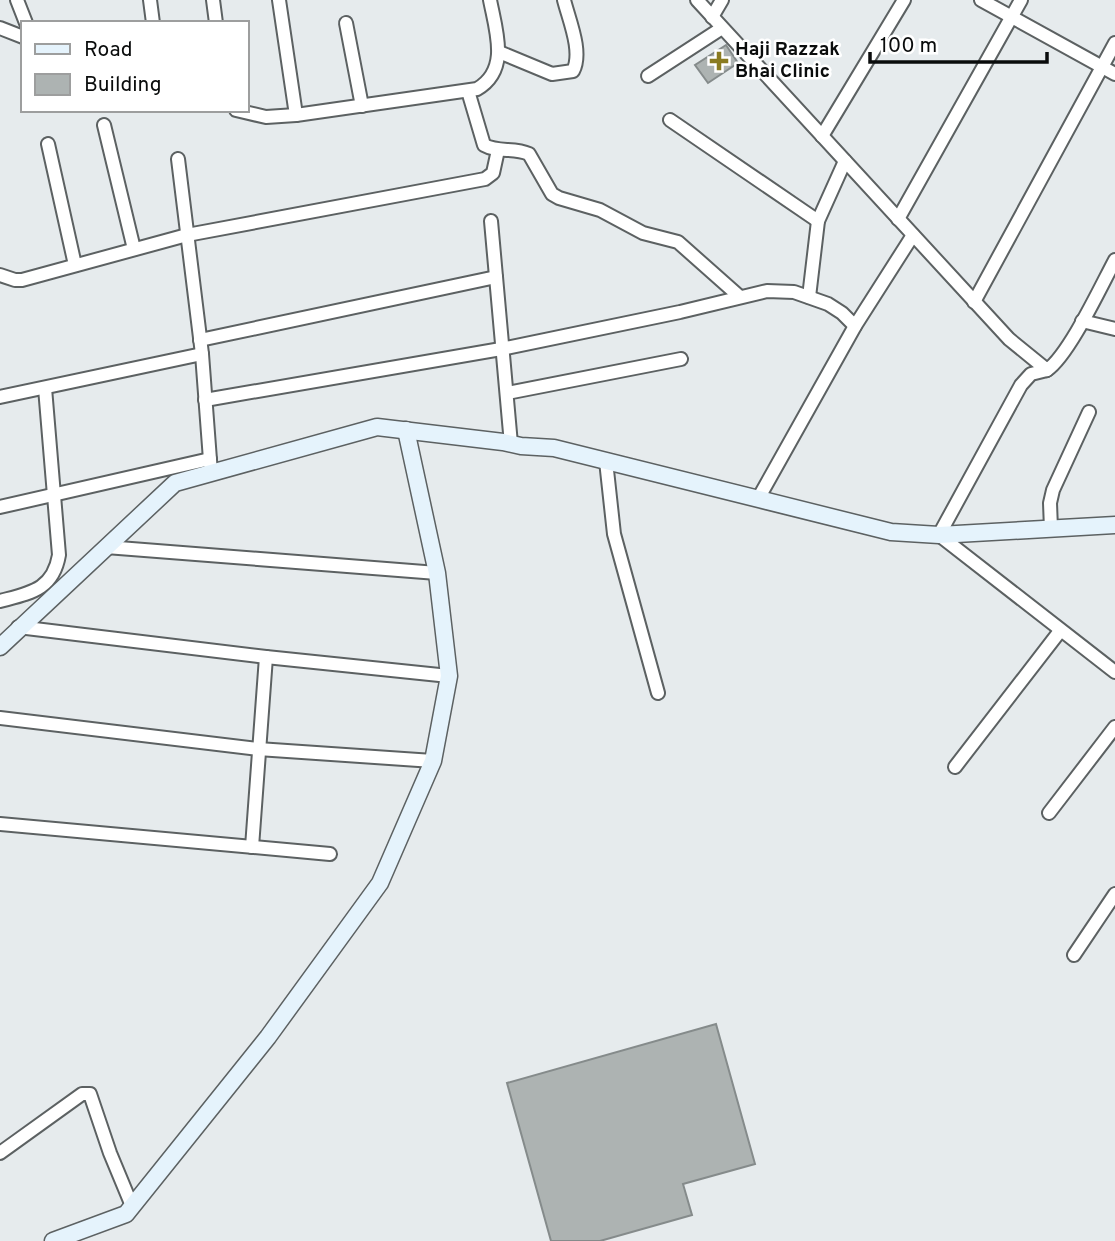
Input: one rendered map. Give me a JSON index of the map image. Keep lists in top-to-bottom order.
{
  "places": {
    "health": ["Haji Razzak Bhai Clinic"]
  },
  "legend": ["Road", "Building"],
  "scale_bar": "100 m"
}
